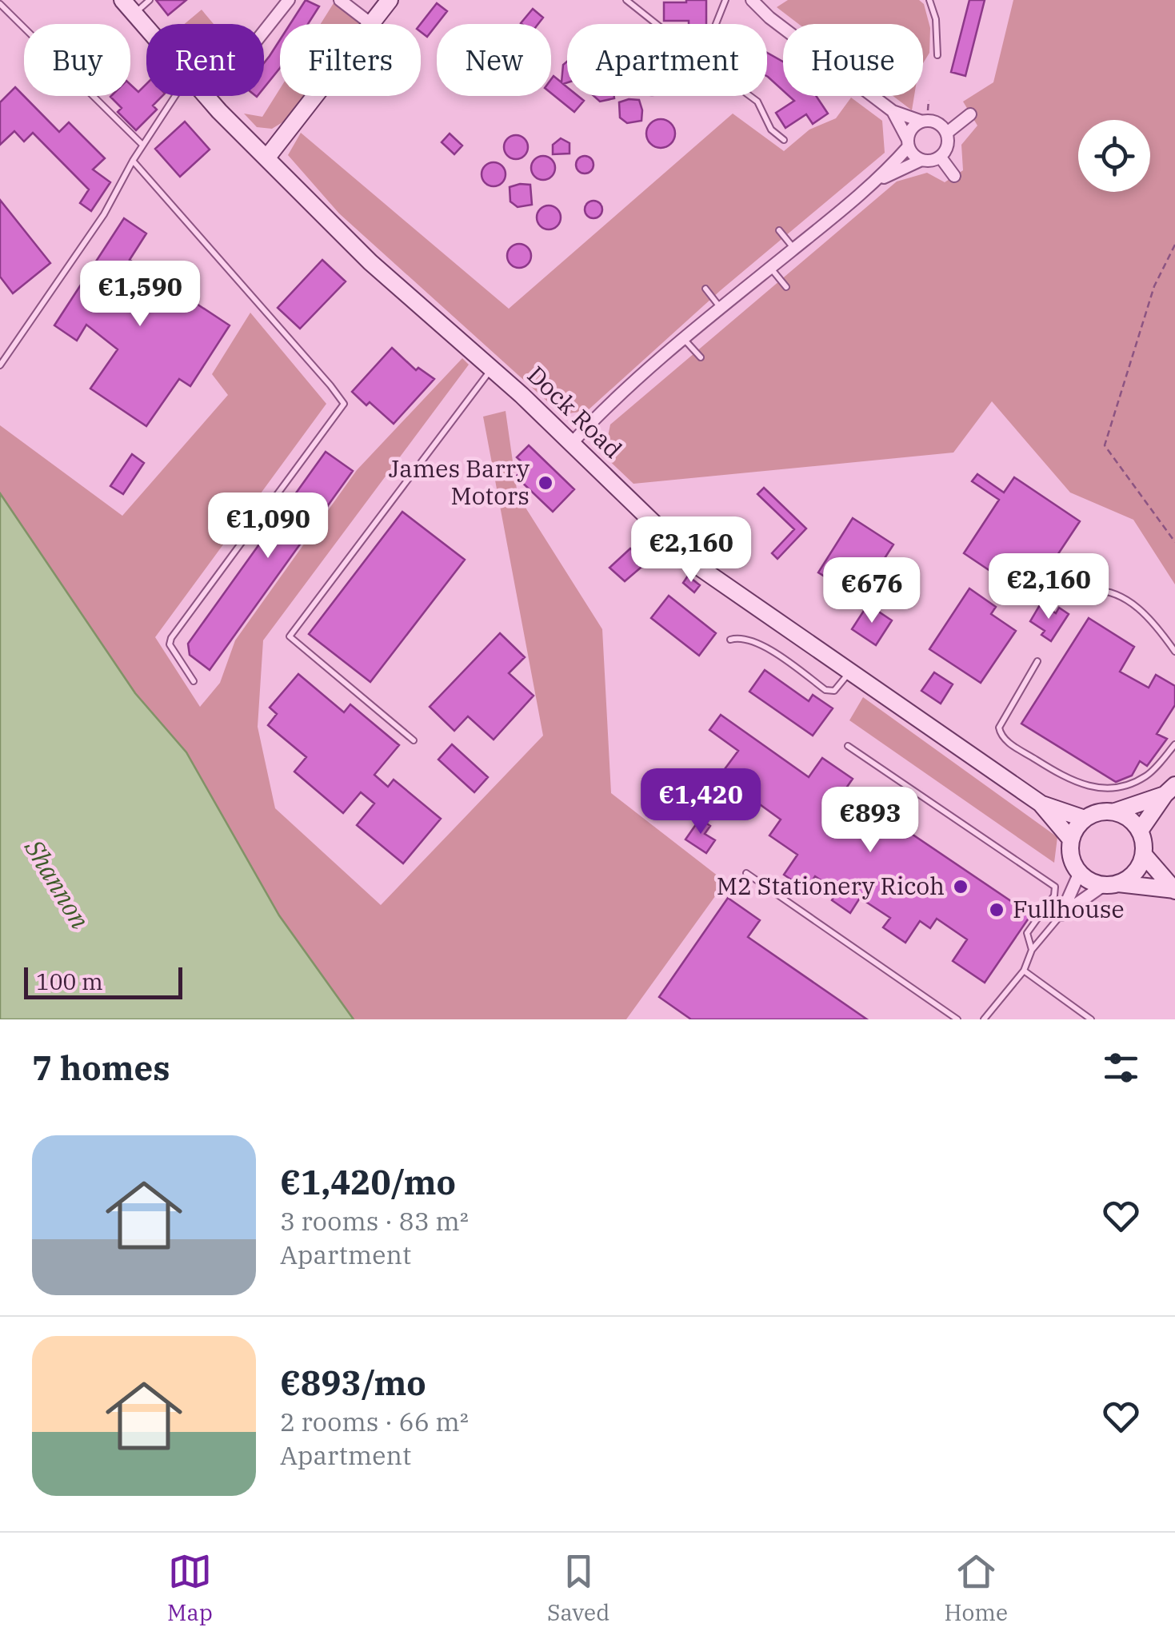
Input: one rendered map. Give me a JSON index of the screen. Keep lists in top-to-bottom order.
{
  "streets": {
    "main road": ["Dock Road"]
  },
  "water": ["Shannon"],
  "places": ["James Barry Motors", "M2 Stationery Ricoh", "Fullhouse"],
  "scale_bar": "100 m",
  "page": {
    "chip": [
      "Buy",
      "Rent",
      "Filters",
      "New",
      "Apartment",
      "House"
    ],
    "price": [
      "€1,590",
      "€1,090",
      "€2,160",
      "€2,160",
      "€676",
      "€1,420",
      "€893"
    ],
    "scale": "100 m",
    "heading": "7 homes",
    "list": [
      {
        "name": "€1,420/mo",
        "note": "3 rooms · 83 m² · Apartment"
      },
      {
        "name": "€893/mo",
        "note": "2 rooms · 66 m² · Apartment"
      }
    ],
    "tabs": ["Map", "Saved", "Home"]
  }
}
